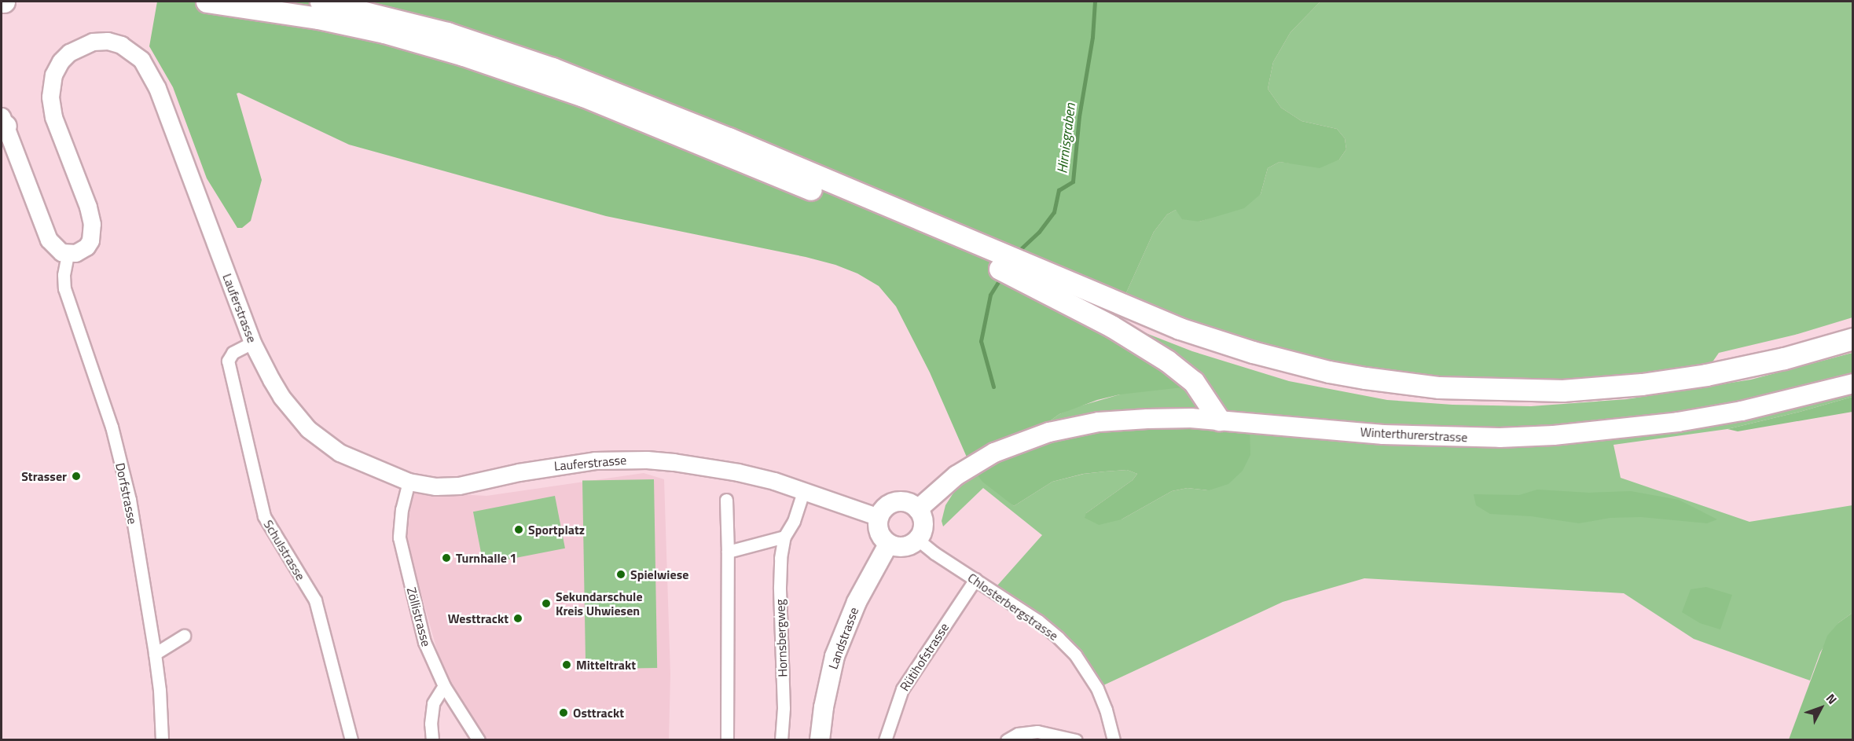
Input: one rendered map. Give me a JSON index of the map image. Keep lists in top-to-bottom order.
{
  "streets": {
    "main road": ["Winterthurerstrasse", "Landstrasse"],
    "street": [
      "Lauferstrasse",
      "Dorfstrasse",
      "Schulstrasse",
      "Chlosterbergstrasse",
      "Zöllistrasse",
      "Hornsbergweg",
      "Rütihofstrasse"
    ]
  },
  "crossings": [
    ["Lauferstrasse", "Winterthurerstrasse"],
    ["Lauferstrasse", "Dorfstrasse"],
    ["Lauferstrasse", "Schulstrasse"],
    ["Lauferstrasse", "Chlosterbergstrasse"],
    ["Lauferstrasse", "Zöllistrasse"],
    ["Lauferstrasse", "Hornsbergweg"],
    ["Lauferstrasse", "Landstrasse"],
    ["Winterthurerstrasse", "Chlosterbergstrasse"],
    ["Winterthurerstrasse", "Landstrasse"],
    ["Chlosterbergstrasse", "Landstrasse"],
    ["Chlosterbergstrasse", "Rütihofstrasse"]
  ],
  "water": ["Hirnisgraben"],
  "places": [
    "Strasser",
    "Sportplatz",
    "Turnhalle 1",
    "Spielwiese",
    "Sekundarschule Kreis Uhwiesen",
    "Westtrackt",
    "Mitteltrakt",
    "Osttrackt"
  ],
  "north": "top right"
}
